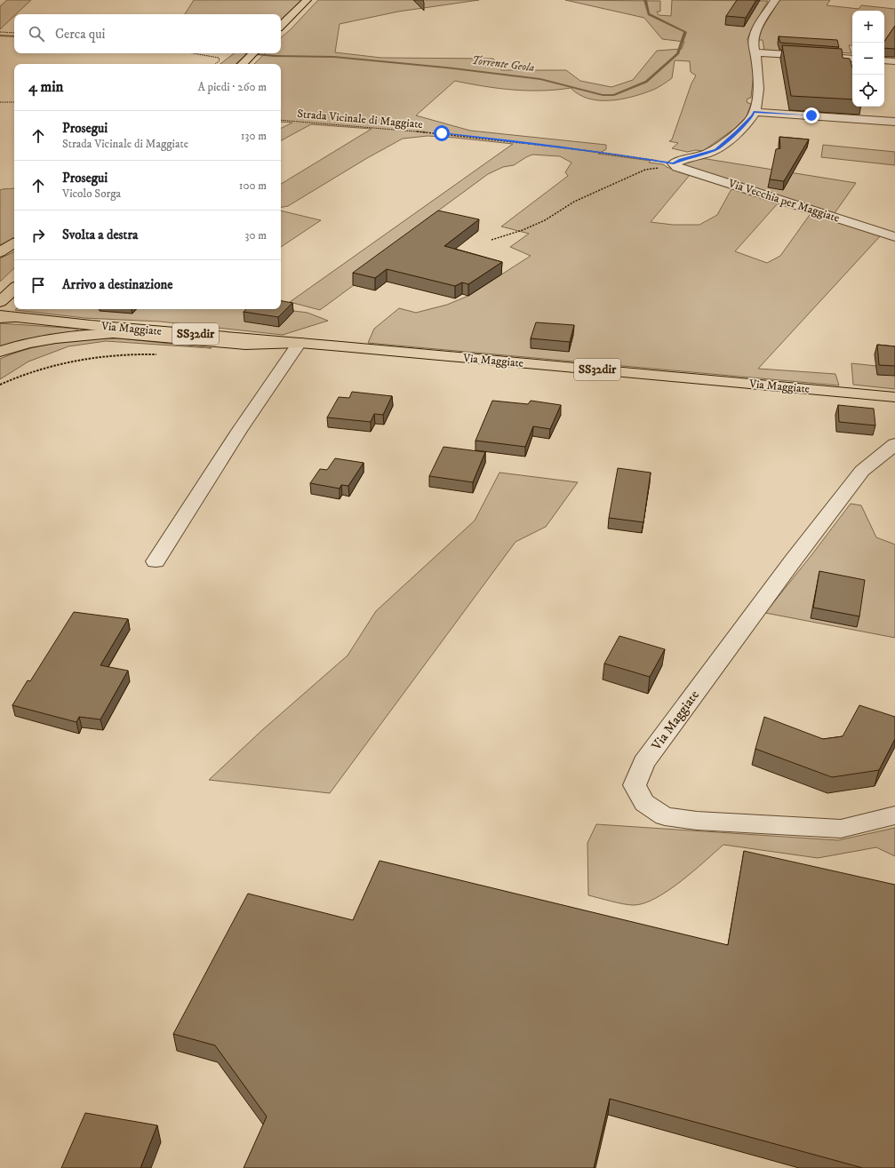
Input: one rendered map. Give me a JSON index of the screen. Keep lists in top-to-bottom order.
{
  "streets": {
    "main road": ["Via Maggiate", "SS32dir"],
    "street": ["Via Vecchia per Maggiate"],
    "path": ["Strada Vicinale di Maggiate"]
  },
  "crossings": [
    ["Strada Vicinale di Maggiate", "Via Vecchia per Maggiate"]
  ],
  "water": ["Torrente Geola"],
  "page": {
    "map_buttons": ["+", "−"],
    "search": "Cerca qui",
    "heading": ["4 min", "A piedi · 260 m"],
    "list": [
      ["Prosegui", "Strada Vicinale di Maggiate", "130 m"],
      ["Prosegui", "Vicolo Sorga", "100 m"],
      ["Svolta a destra", "30 m"],
      "Arrivo a destinazione"
    ]
  }
}
